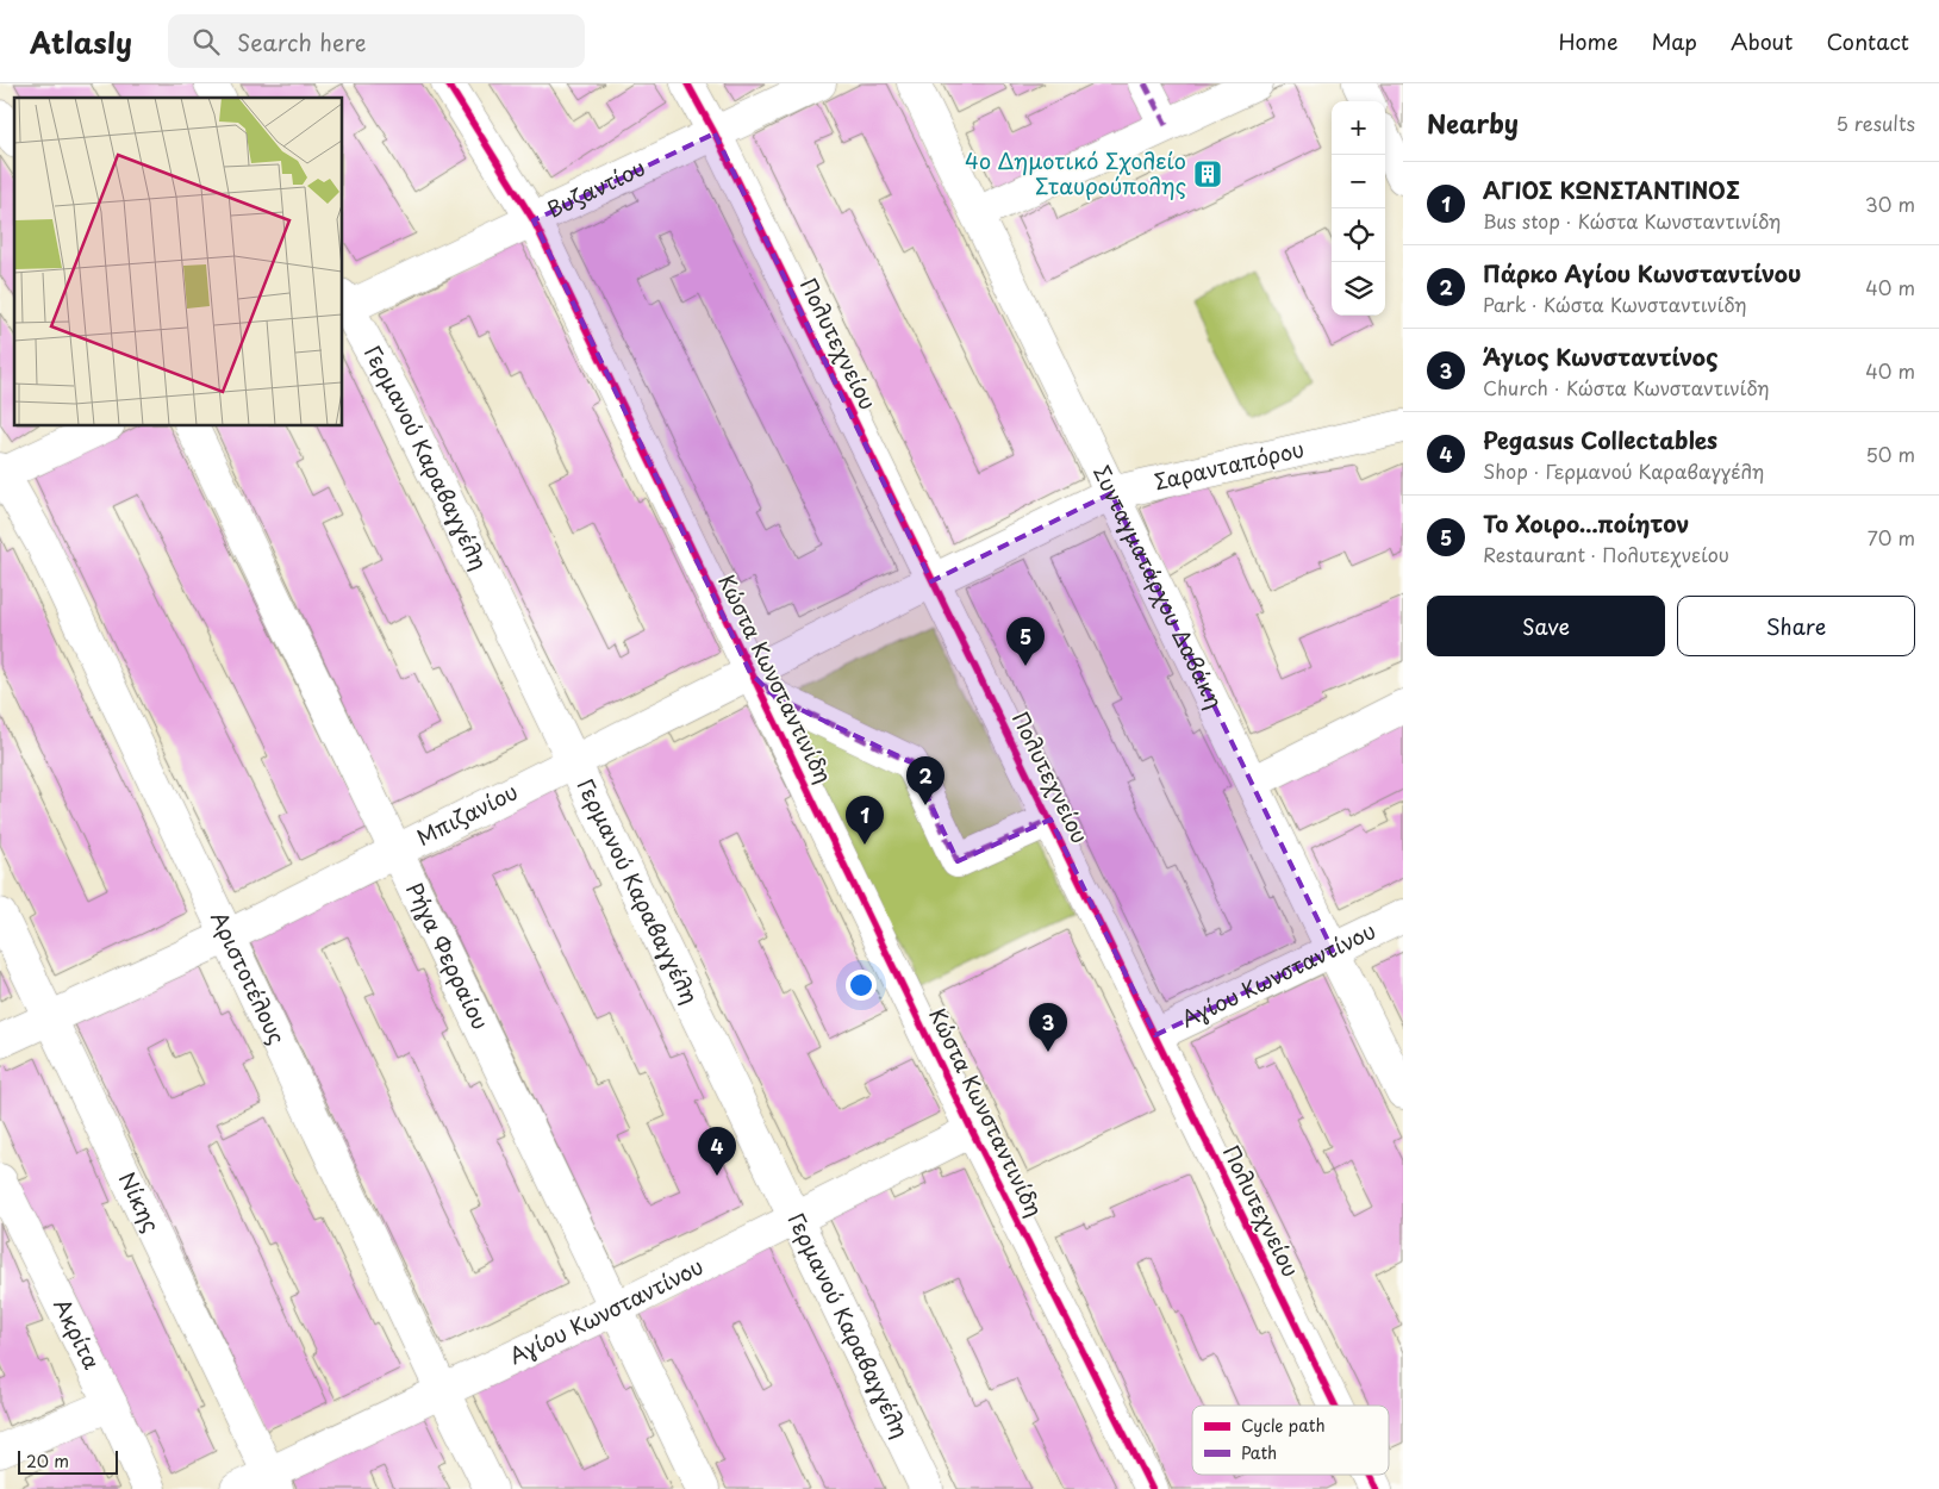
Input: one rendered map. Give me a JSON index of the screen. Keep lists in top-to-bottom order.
{
  "streets": {
    "street": [
      "Βυζαντίου",
      "Πολυτεχνείου",
      "Γερμανού Καραβαγγέλη",
      "Σαρανταπόρου",
      "Συνταγματάρχου Δαβάκη",
      "Κώστα Κωνσταντινίδη",
      "Μπιζανίου",
      "Ρήγα Φερραίου",
      "Αγίου Κωνσταντίνου",
      "Αριστοτέλους",
      "Νίκης",
      "Ακρίτα"
    ]
  },
  "crossings": [
    ["Βυζαντίου", "Πολυτεχνείου"],
    ["Βυζαντίου", "Γερμανού Καραβαγγέλη"],
    ["Βυζαντίου", "Κώστα Κωνσταντινίδη"],
    ["Πολυτεχνείου", "Σαρανταπόρου"],
    ["Πολυτεχνείου", "Μπιζανίου"],
    ["Πολυτεχνείου", "Αγίου Κωνσταντίνου"],
    ["Γερμανού Καραβαγγέλη", "Μπιζανίου"],
    ["Γερμανού Καραβαγγέλη", "Αγίου Κωνσταντίνου"],
    ["Σαρανταπόρου", "Συνταγματάρχου Δαβάκη"],
    ["Σαρανταπόρου", "Μπιζανίου"],
    ["Συνταγματάρχου Δαβάκη", "Αγίου Κωνσταντίνου"],
    ["Κώστα Κωνσταντινίδη", "Μπιζανίου"],
    ["Κώστα Κωνσταντινίδη", "Αγίου Κωνσταντίνου"],
    ["Μπιζανίου", "Ρήγα Φερραίου"],
    ["Μπιζανίου", "Αριστοτέλους"],
    ["Μπιζανίου", "Νίκης"],
    ["Ρήγα Φερραίου", "Αγίου Κωνσταντίνου"],
    ["Αγίου Κωνσταντίνου", "Αριστοτέλους"],
    ["Αγίου Κωνσταντίνου", "Νίκης"]
  ],
  "places": {
    "building": ["4ο Δημοτικό Σχολείο Σταυρούπολης"]
  },
  "legend": ["Cycle path", "Path"],
  "scale_bar": "20 m",
  "page": {
    "header": "Atlasly",
    "search": "Search here",
    "nav": [
      "Home",
      "Map",
      "About",
      "Contact"
    ],
    "heading": ["Nearby", "5 results"],
    "map_buttons": ["+", "−"],
    "list": [
      {
        "mark": "1",
        "name": "ΑΓΙΟΣ ΚΩΝΣΤΑΝΤΙΝΟΣ",
        "note": "Bus stop · Κώστα Κωνσταντινίδη",
        "value": "30 m"
      },
      {
        "mark": "2",
        "name": "Πάρκο Αγίου Κωνσταντίνου",
        "note": "Park · Κώστα Κωνσταντινίδη",
        "value": "40 m"
      },
      {
        "mark": "3",
        "name": "Άγιος Κωνσταντίνος",
        "note": "Church · Κώστα Κωνσταντινίδη",
        "value": "40 m"
      },
      {
        "mark": "4",
        "name": "Pegasus Collectables",
        "note": "Shop · Γερμανού Καραβαγγέλη",
        "value": "50 m"
      },
      {
        "mark": "5",
        "name": "Το Χοιρο...ποίητον",
        "note": "Restaurant · Πολυτεχνείου",
        "value": "70 m"
      }
    ],
    "buttons": ["Save", "Share"],
    "pins": [
      "5",
      "2",
      "1",
      "3",
      "4"
    ],
    "scale": "20 m"
  }
}
